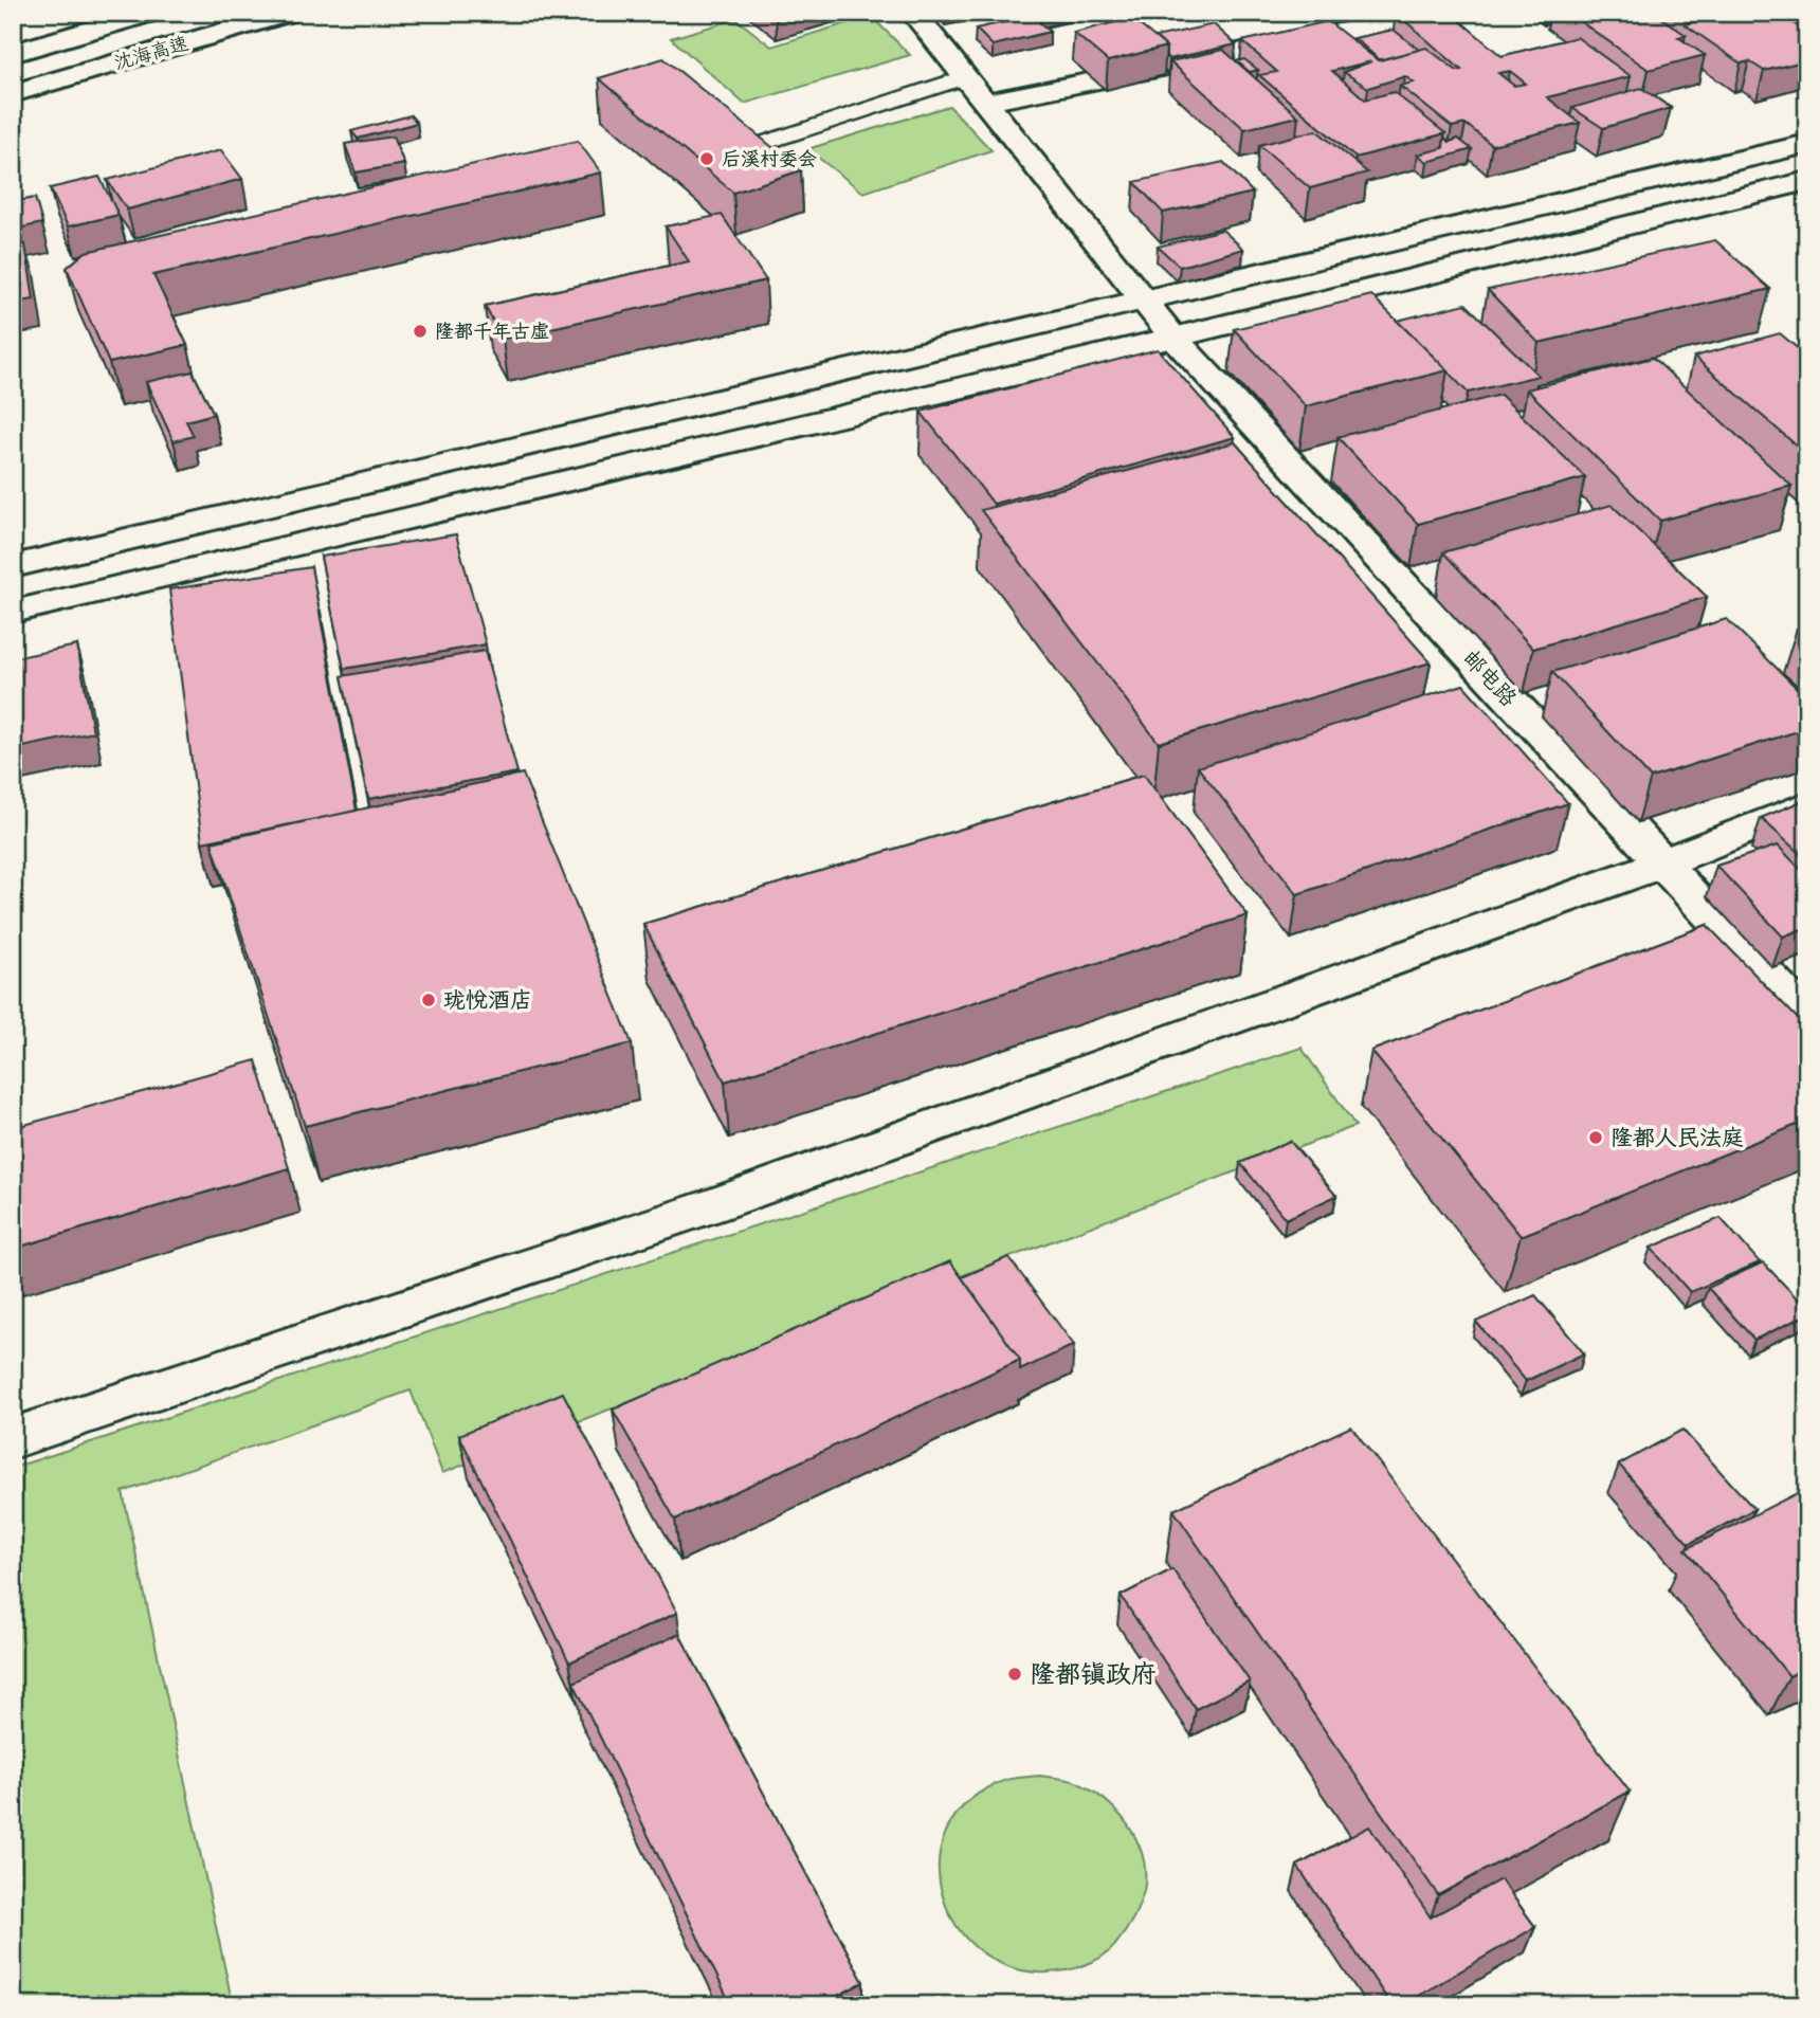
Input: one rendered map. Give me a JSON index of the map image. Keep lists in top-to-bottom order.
{
  "streets": {
    "main road": ["沈海高速", "邮电路"]
  },
  "places": [
    "后溪村委会",
    "隆都千年古虚",
    "珑悦酒店",
    "隆都人民法庭",
    "隆都镇政府"
  ]
}
